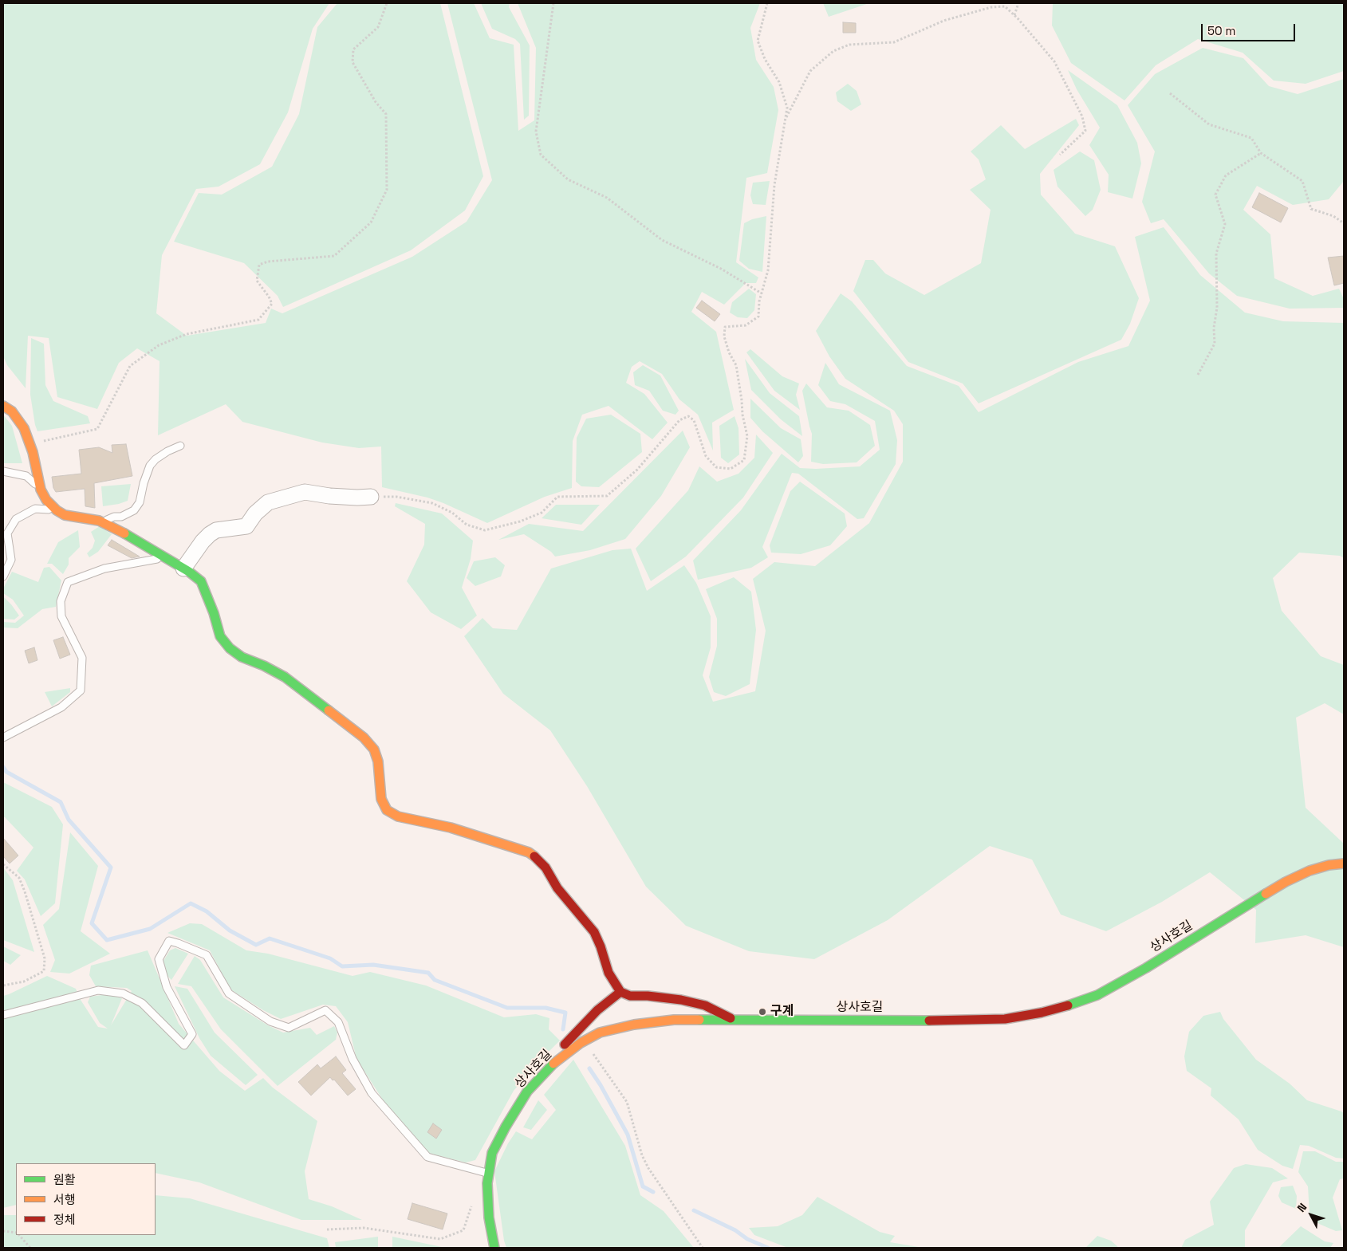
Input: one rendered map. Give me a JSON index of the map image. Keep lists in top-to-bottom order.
{
  "streets": {
    "street": ["상사호길"]
  },
  "places": ["구계"],
  "legend": ["원활", "서행", "정체"],
  "scale_bar": "50 m",
  "north": "top left"
}
